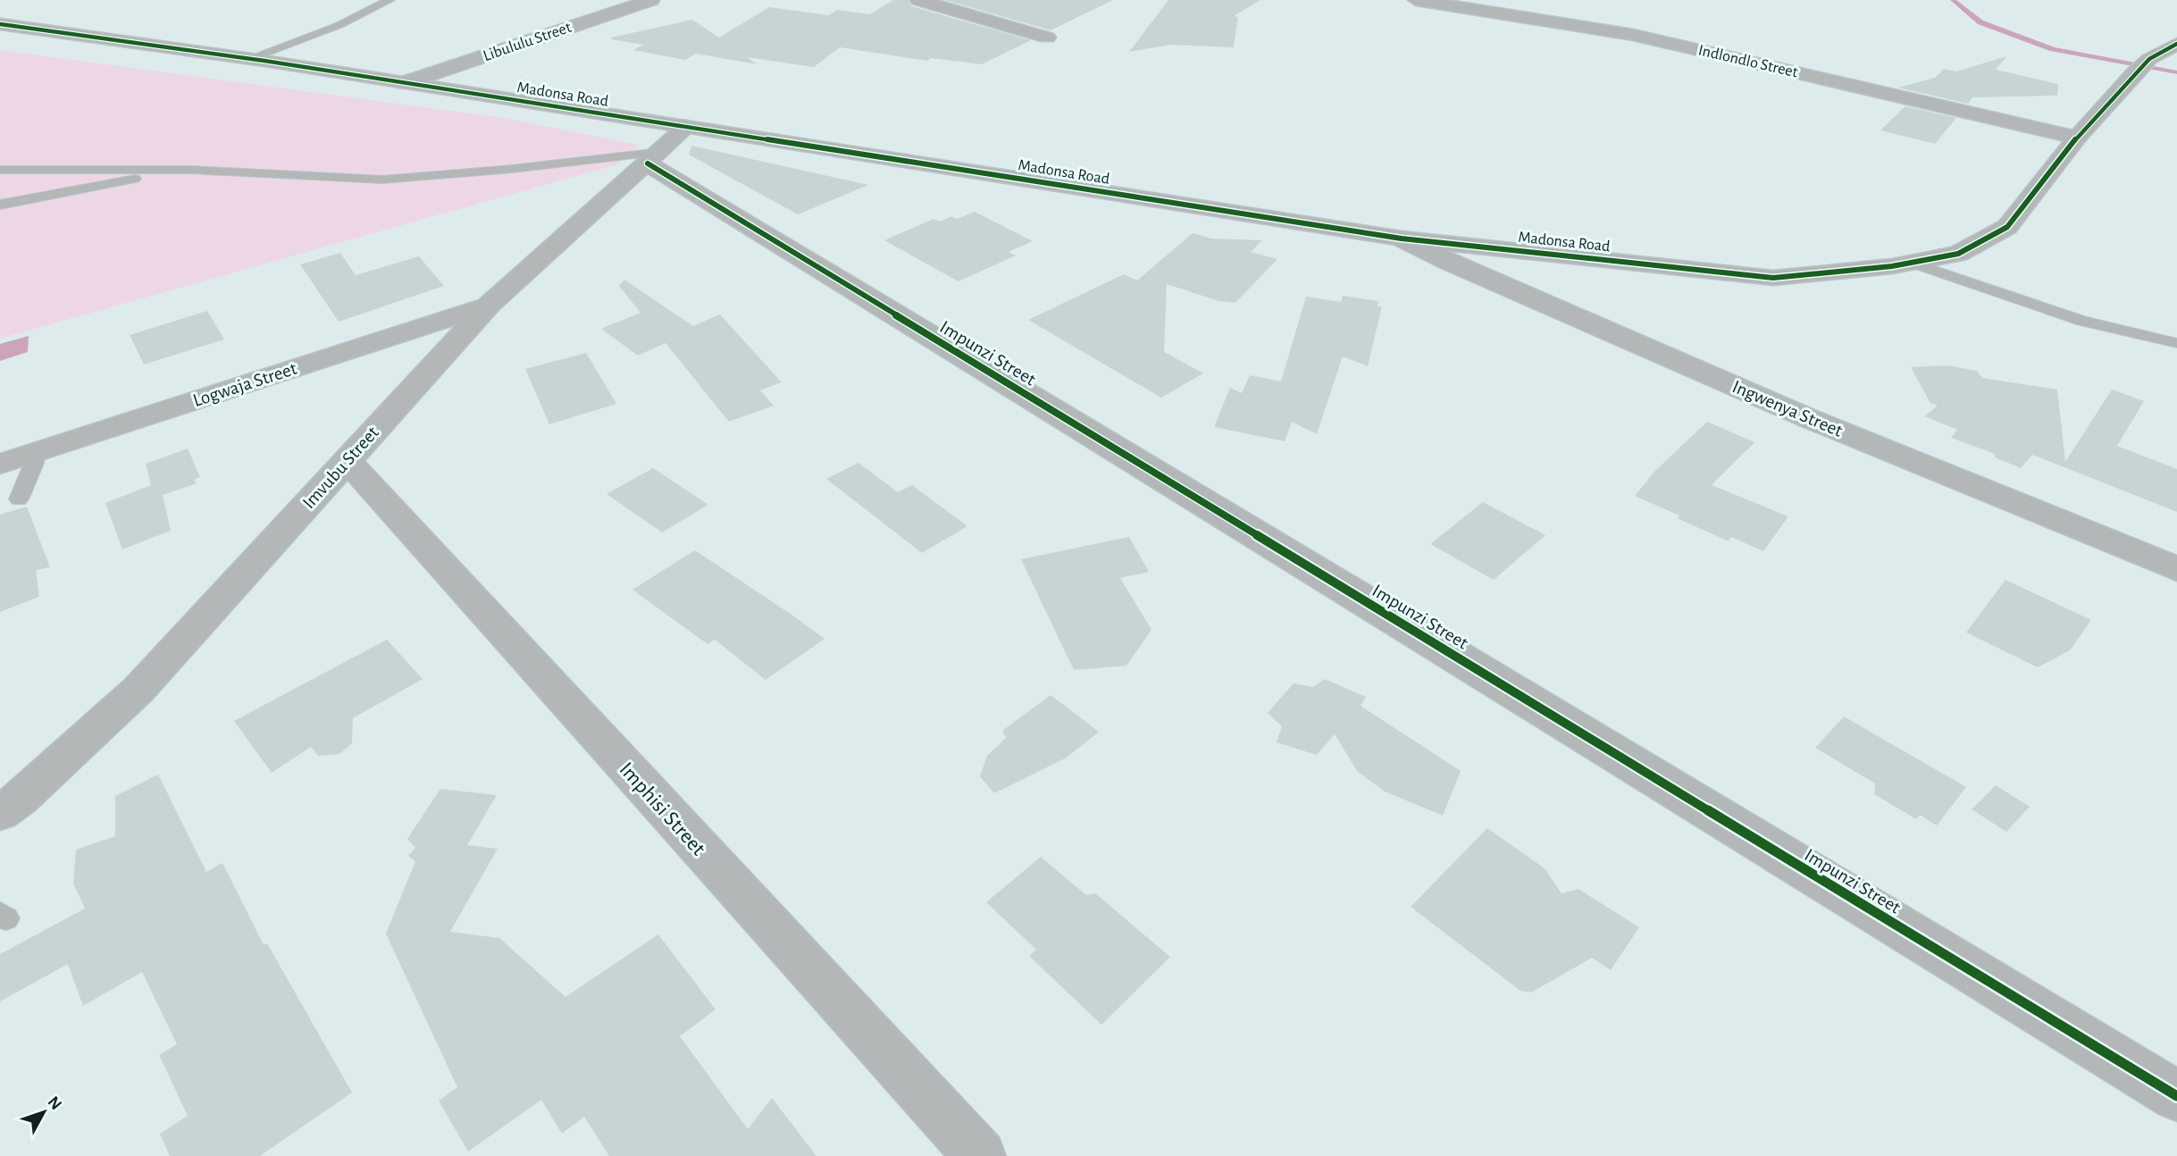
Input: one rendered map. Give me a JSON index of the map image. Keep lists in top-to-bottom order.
{
  "streets": {
    "street": [
      "Libululu Street",
      "Indlondlo Street",
      "Madonsa Road",
      "Impunzi Street",
      "Logwaja Street",
      "Ingwenya Street",
      "Imvubu Street",
      "Imphisi Street"
    ]
  },
  "crossings": [
    ["Libululu Street", "Madonsa Road"],
    ["Indlondlo Street", "Madonsa Road"],
    ["Madonsa Road", "Ingwenya Street"],
    ["Madonsa Road", "Imvubu Street"],
    ["Impunzi Street", "Imvubu Street"],
    ["Logwaja Street", "Imvubu Street"],
    ["Imvubu Street", "Imphisi Street"]
  ],
  "north": "top right"
}
